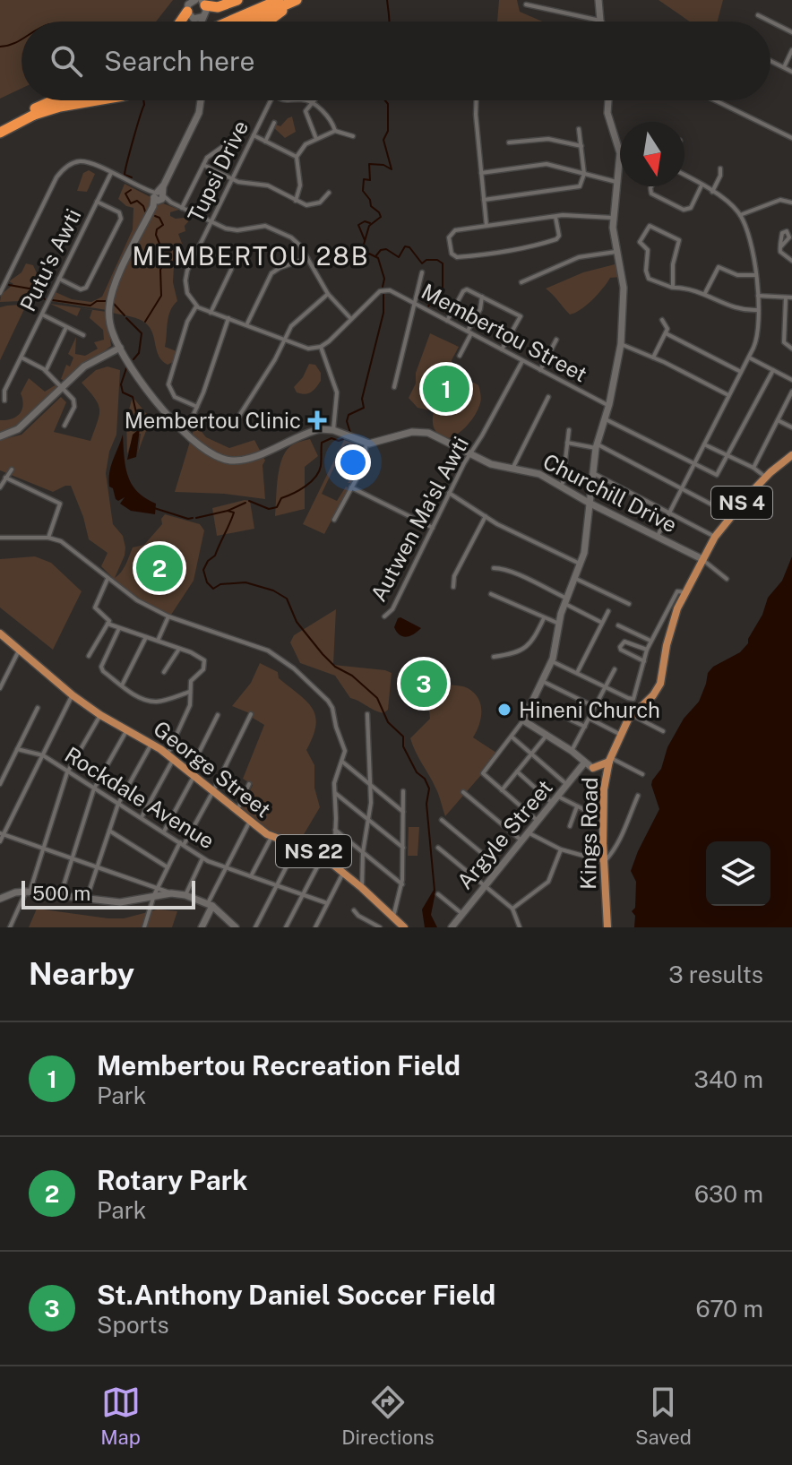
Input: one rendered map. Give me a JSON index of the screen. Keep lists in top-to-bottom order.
{
  "streets": {
    "main road": [
      "Churchill Drive",
      "NS 4",
      "George Street",
      "Kings Road",
      "Argyle Street",
      "NS 22"
    ],
    "street": [
      "Tupsi Drive",
      "Putu's Awti",
      "Membertou Street",
      "Autwen Ma'sl Awti",
      "Rockdale Avenue"
    ]
  },
  "crossings": [
    ["Membertou Street", "Autwen Ma'sl Awti"],
    ["Churchill Drive", "Autwen Ma'sl Awti"],
    ["Churchill Drive", "Kings Road"]
  ],
  "districts": ["MEMBERTOU 28B"],
  "places": {
    "health": ["Membertou Clinic"],
    "other": ["Hineni Church"]
  },
  "scale_bar": "500 m",
  "north": "bottom",
  "page": {
    "search": "Search here",
    "pins": ["1", "2", "3"],
    "scale": "500 m",
    "heading": ["Nearby", "3 results"],
    "list": [
      {
        "mark": "1",
        "name": "Membertou Recreation Field",
        "note": "Park",
        "value": "340 m"
      },
      {
        "mark": "2",
        "name": "Rotary Park",
        "note": "Park",
        "value": "630 m"
      },
      {
        "mark": "3",
        "name": "St.Anthony Daniel Soccer Field",
        "note": "Sports",
        "value": "670 m"
      }
    ],
    "nav": ["Map", "Directions", "Saved"]
  }
}
